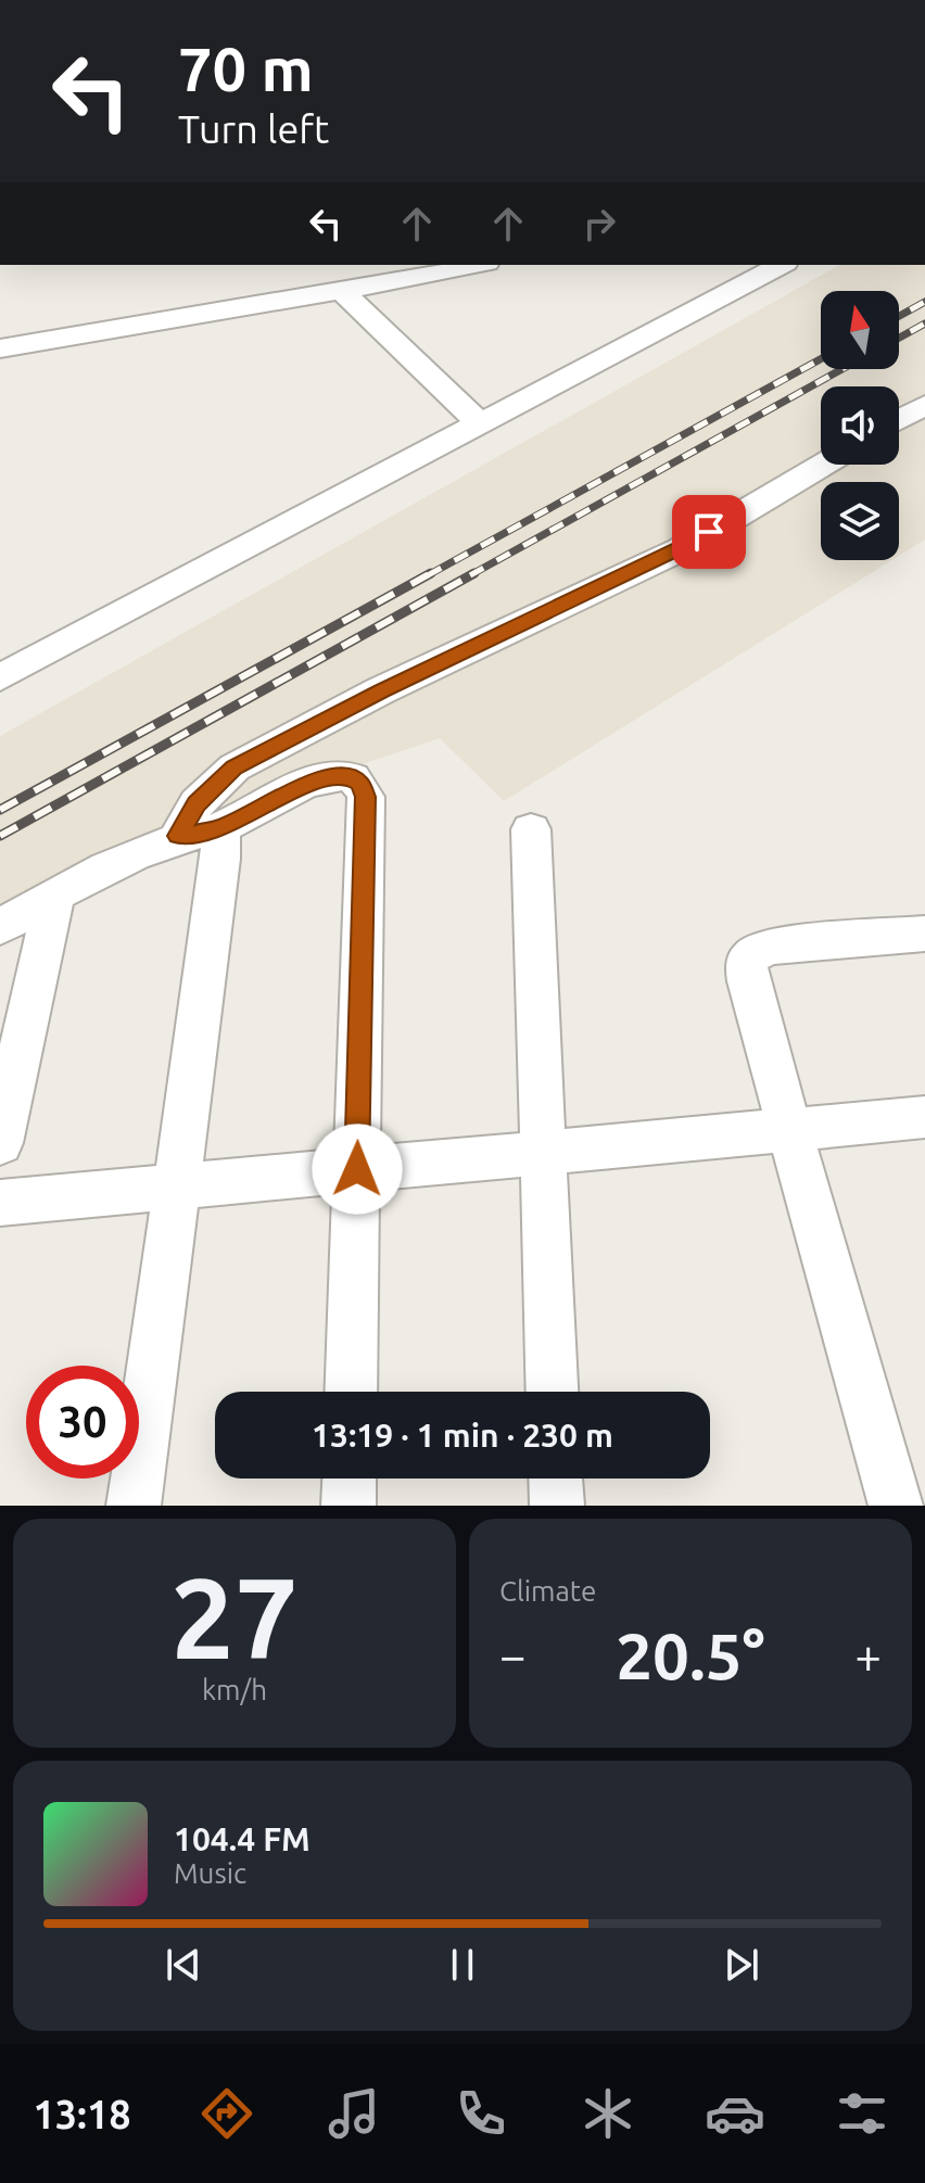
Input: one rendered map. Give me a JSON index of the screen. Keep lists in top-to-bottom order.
{
  "north": "top",
  "page": {
    "turn": ["70 m", "Turn left"],
    "limit": "30",
    "trip": "13:19 · 1 min · 230 m",
    "tile": [
      ["27", "km/h"],
      "Climate"
    ],
    "heat": ["−", "20.5°", "+"],
    "song": ["104.4 FM", "Music"],
    "tabs": "13:18"
  }
}
